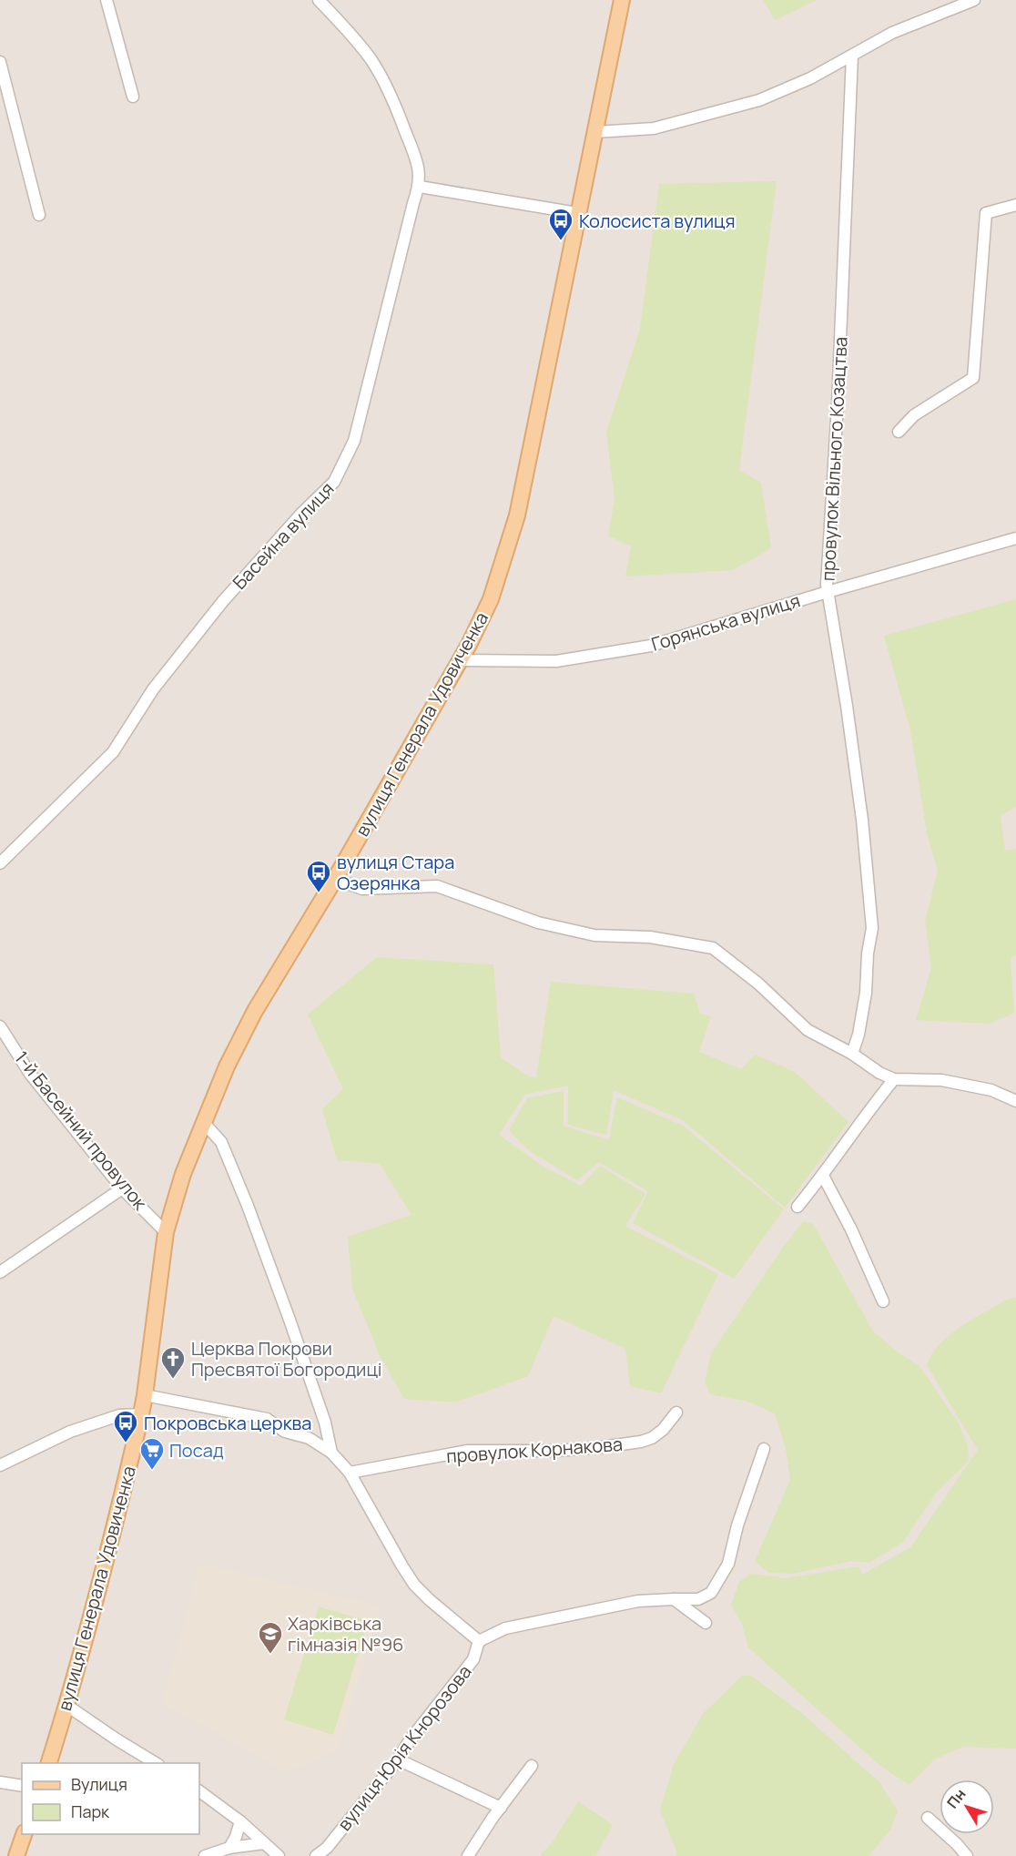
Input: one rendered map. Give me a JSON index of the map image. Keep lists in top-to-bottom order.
{
  "streets": {
    "main road": ["вулиця Генерала Удовиченка"],
    "street": [
      "провулок Вільного Козацтва",
      "Басейна вулиця",
      "Горянська вулиця",
      "1-й Басейний провулок",
      "провулок Корнакова",
      "вулиця Юрія Кнорозова"
    ]
  },
  "crossings": [
    ["провулок Вільного Козацтва", "Горянська вулиця"],
    ["Горянська вулиця", "вулиця Генерала Удовиченка"],
    ["вулиця Генерала Удовиченка", "1-й Басейний провулок"]
  ],
  "places": {
    "bus stop": ["Колосиста вулиця", "вулиця Стара Озерянка", "Покровська церква"],
    "church": ["Церква Покрови Пресвятої Богородиці"],
    "supermarket": ["Посад"],
    "school or university": ["Харківська гімназія №96"]
  },
  "legend": ["Вулиця", "Парк"],
  "north": "top left"
}
